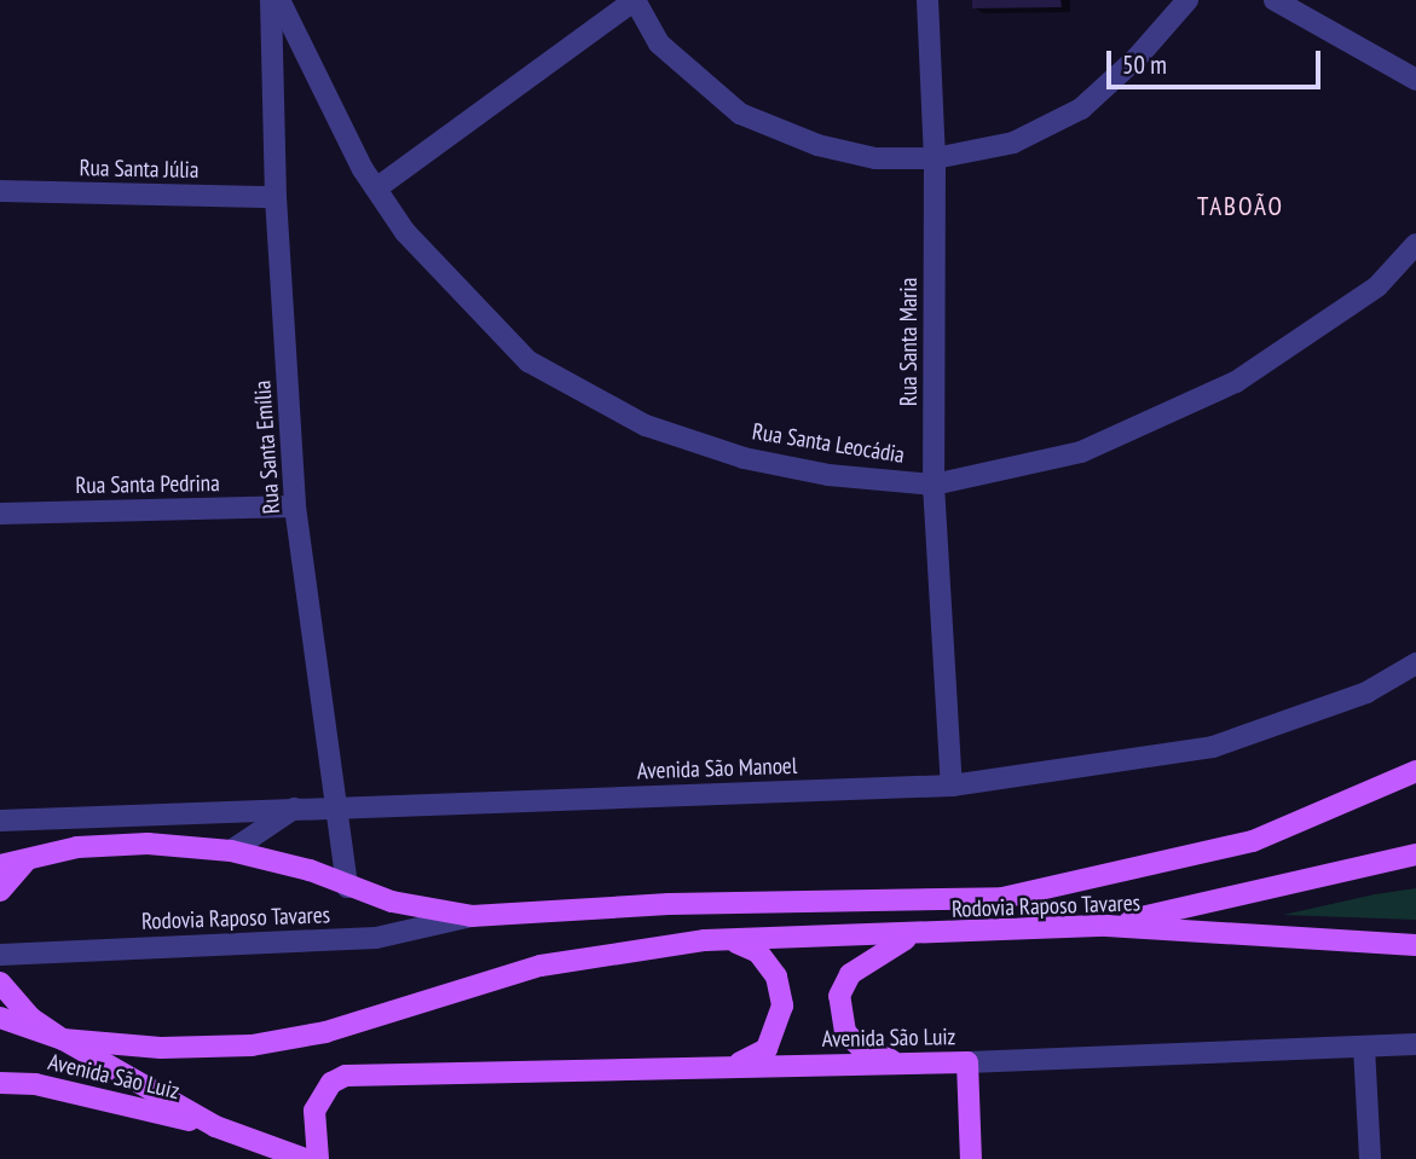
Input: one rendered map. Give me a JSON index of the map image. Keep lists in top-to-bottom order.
{
  "streets": {
    "main road": ["Rodovia Raposo Tavares", "Avenida São Luiz"],
    "street": [
      "Rua Santa Júlia",
      "Rua Santa Maria",
      "Rua Santa Leocádia",
      "Rua Santa Emília",
      "Rua Santa Pedrina",
      "Avenida São Manoel"
    ]
  },
  "crossings": [
    ["Rua Santa Júlia", "Rua Santa Emília"],
    ["Rua Santa Maria", "Rua Santa Leocádia"],
    ["Rua Santa Maria", "Avenida São Manoel"],
    ["Rua Santa Emília", "Rua Santa Pedrina"],
    ["Rua Santa Emília", "Avenida São Manoel"],
    ["Rua Santa Emília", "Rodovia Raposo Tavares"]
  ],
  "districts": ["TABOÃO"],
  "scale_bar": "50 m"
}
